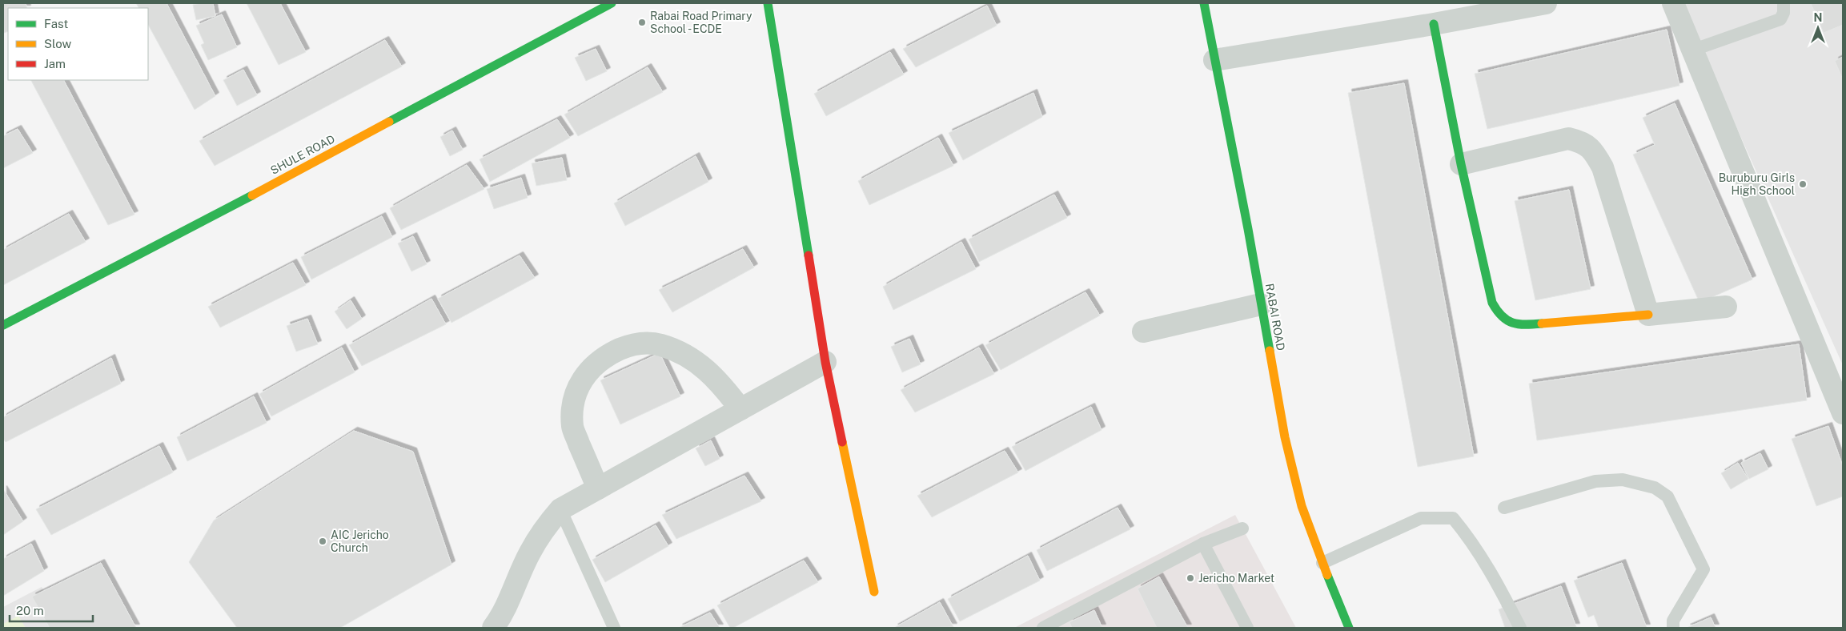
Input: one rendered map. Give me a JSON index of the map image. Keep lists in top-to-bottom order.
{
  "streets": {
    "street": ["SHULE ROAD", "RABAI ROAD"]
  },
  "places": [
    "Rabai Road Primary School - ECDE",
    "Buruburu Girls High School",
    "AIC Jericho Church",
    "Jericho Market"
  ],
  "legend": ["Fast", "Slow", "Jam"],
  "scale_bar": "20 m",
  "north": "top"
}
